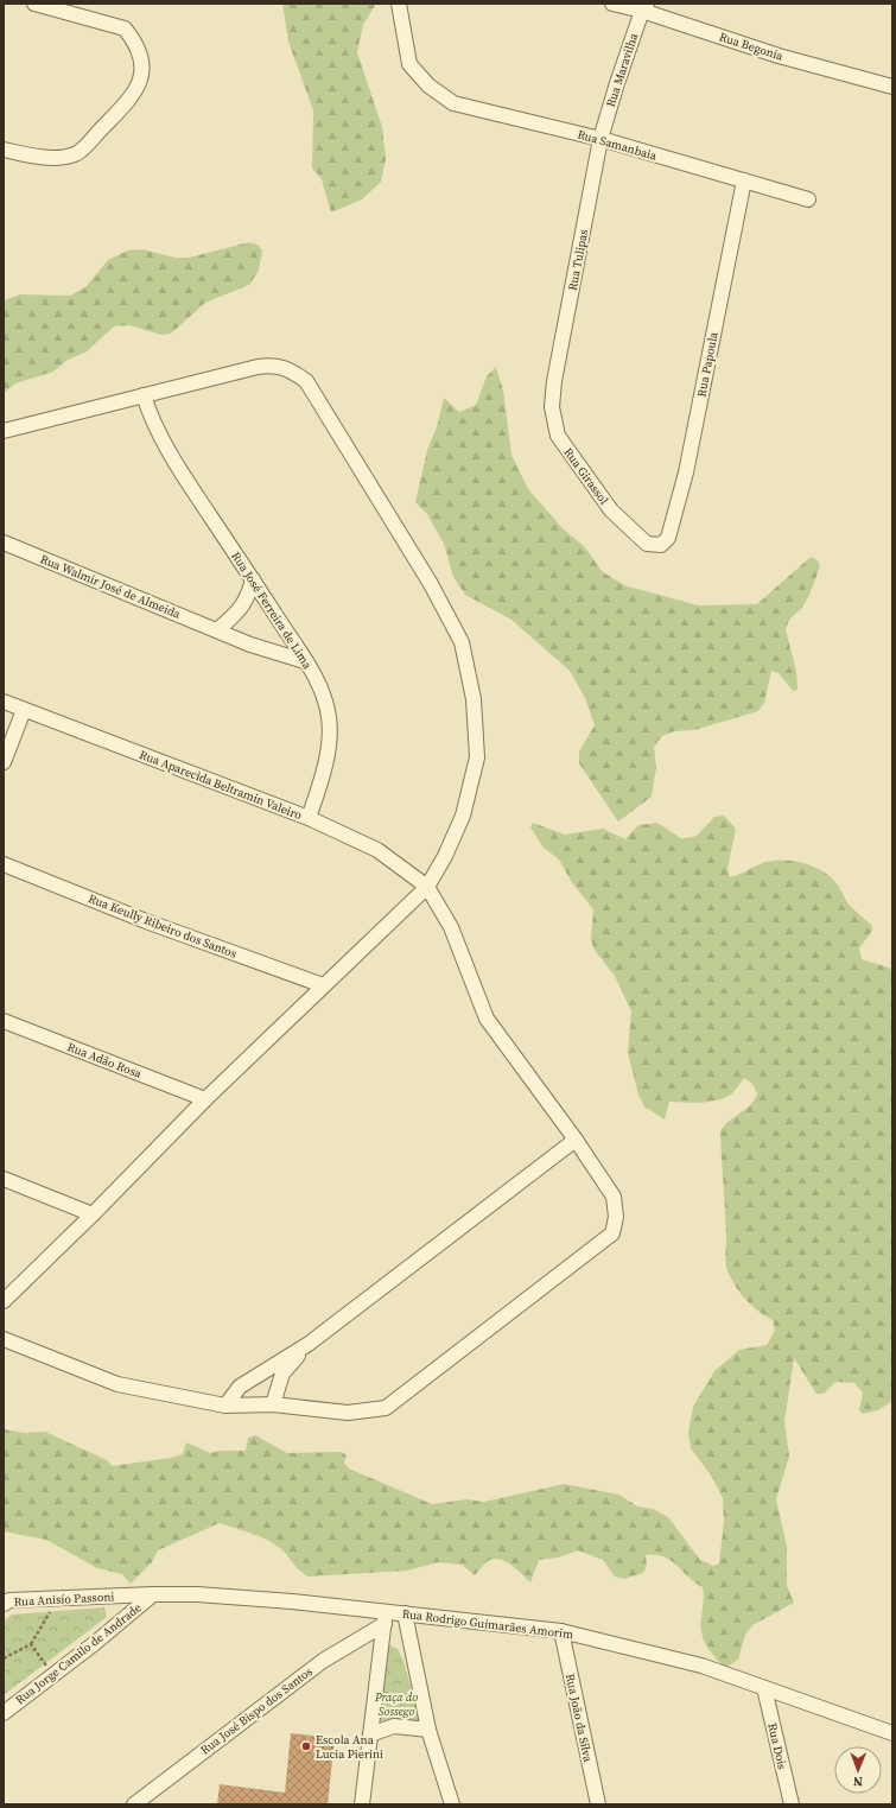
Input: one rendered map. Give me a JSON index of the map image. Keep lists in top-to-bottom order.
{
  "streets": {
    "street": [
      "Rua Begonia",
      "Rua Maravilha",
      "Rua Samanbaia",
      "Rua Tulipas",
      "Rua Papoula",
      "Rua Girassol",
      "Rua Walmir José de Almeida",
      "Rua José Ferreira de Lima",
      "Rua Aparecida Beltramin Valeiro",
      "Rua Keully Ribeiro dos Santos",
      "Rua Adão Rosa",
      "Rua Anisío Passoni",
      "Rua Rodrigo Guimarães Amorim",
      "Rua Jorge Camilo de Andrade",
      "Rua José Bispo dos Santos",
      "Rua João da Silva",
      "Rua Dois"
    ]
  },
  "crossings": [
    ["Rua Begonia", "Rua Maravilha"],
    ["Rua Maravilha", "Rua Samanbaia"],
    ["Rua Maravilha", "Rua Tulipas"],
    ["Rua Samanbaia", "Rua Tulipas"],
    ["Rua Samanbaia", "Rua Papoula"],
    ["Rua Tulipas", "Rua Girassol"],
    ["Rua Papoula", "Rua Girassol"],
    ["Rua Walmir José de Almeida", "Rua José Ferreira de Lima"],
    ["Rua José Ferreira de Lima", "Rua Aparecida Beltramin Valeiro"],
    ["Rua Anisío Passoni", "Rua Rodrigo Guimarães Amorim"],
    ["Rua Anisío Passoni", "Rua Jorge Camilo de Andrade"],
    ["Rua Rodrigo Guimarães Amorim", "Rua Jorge Camilo de Andrade"],
    ["Rua Rodrigo Guimarães Amorim", "Rua José Bispo dos Santos"],
    ["Rua Rodrigo Guimarães Amorim", "Rua João da Silva"],
    ["Rua Rodrigo Guimarães Amorim", "Rua Dois"]
  ],
  "parks": ["Praça do Sossego"],
  "places": ["Escola Ana Lucia Pierini"],
  "north": "bottom"
}
